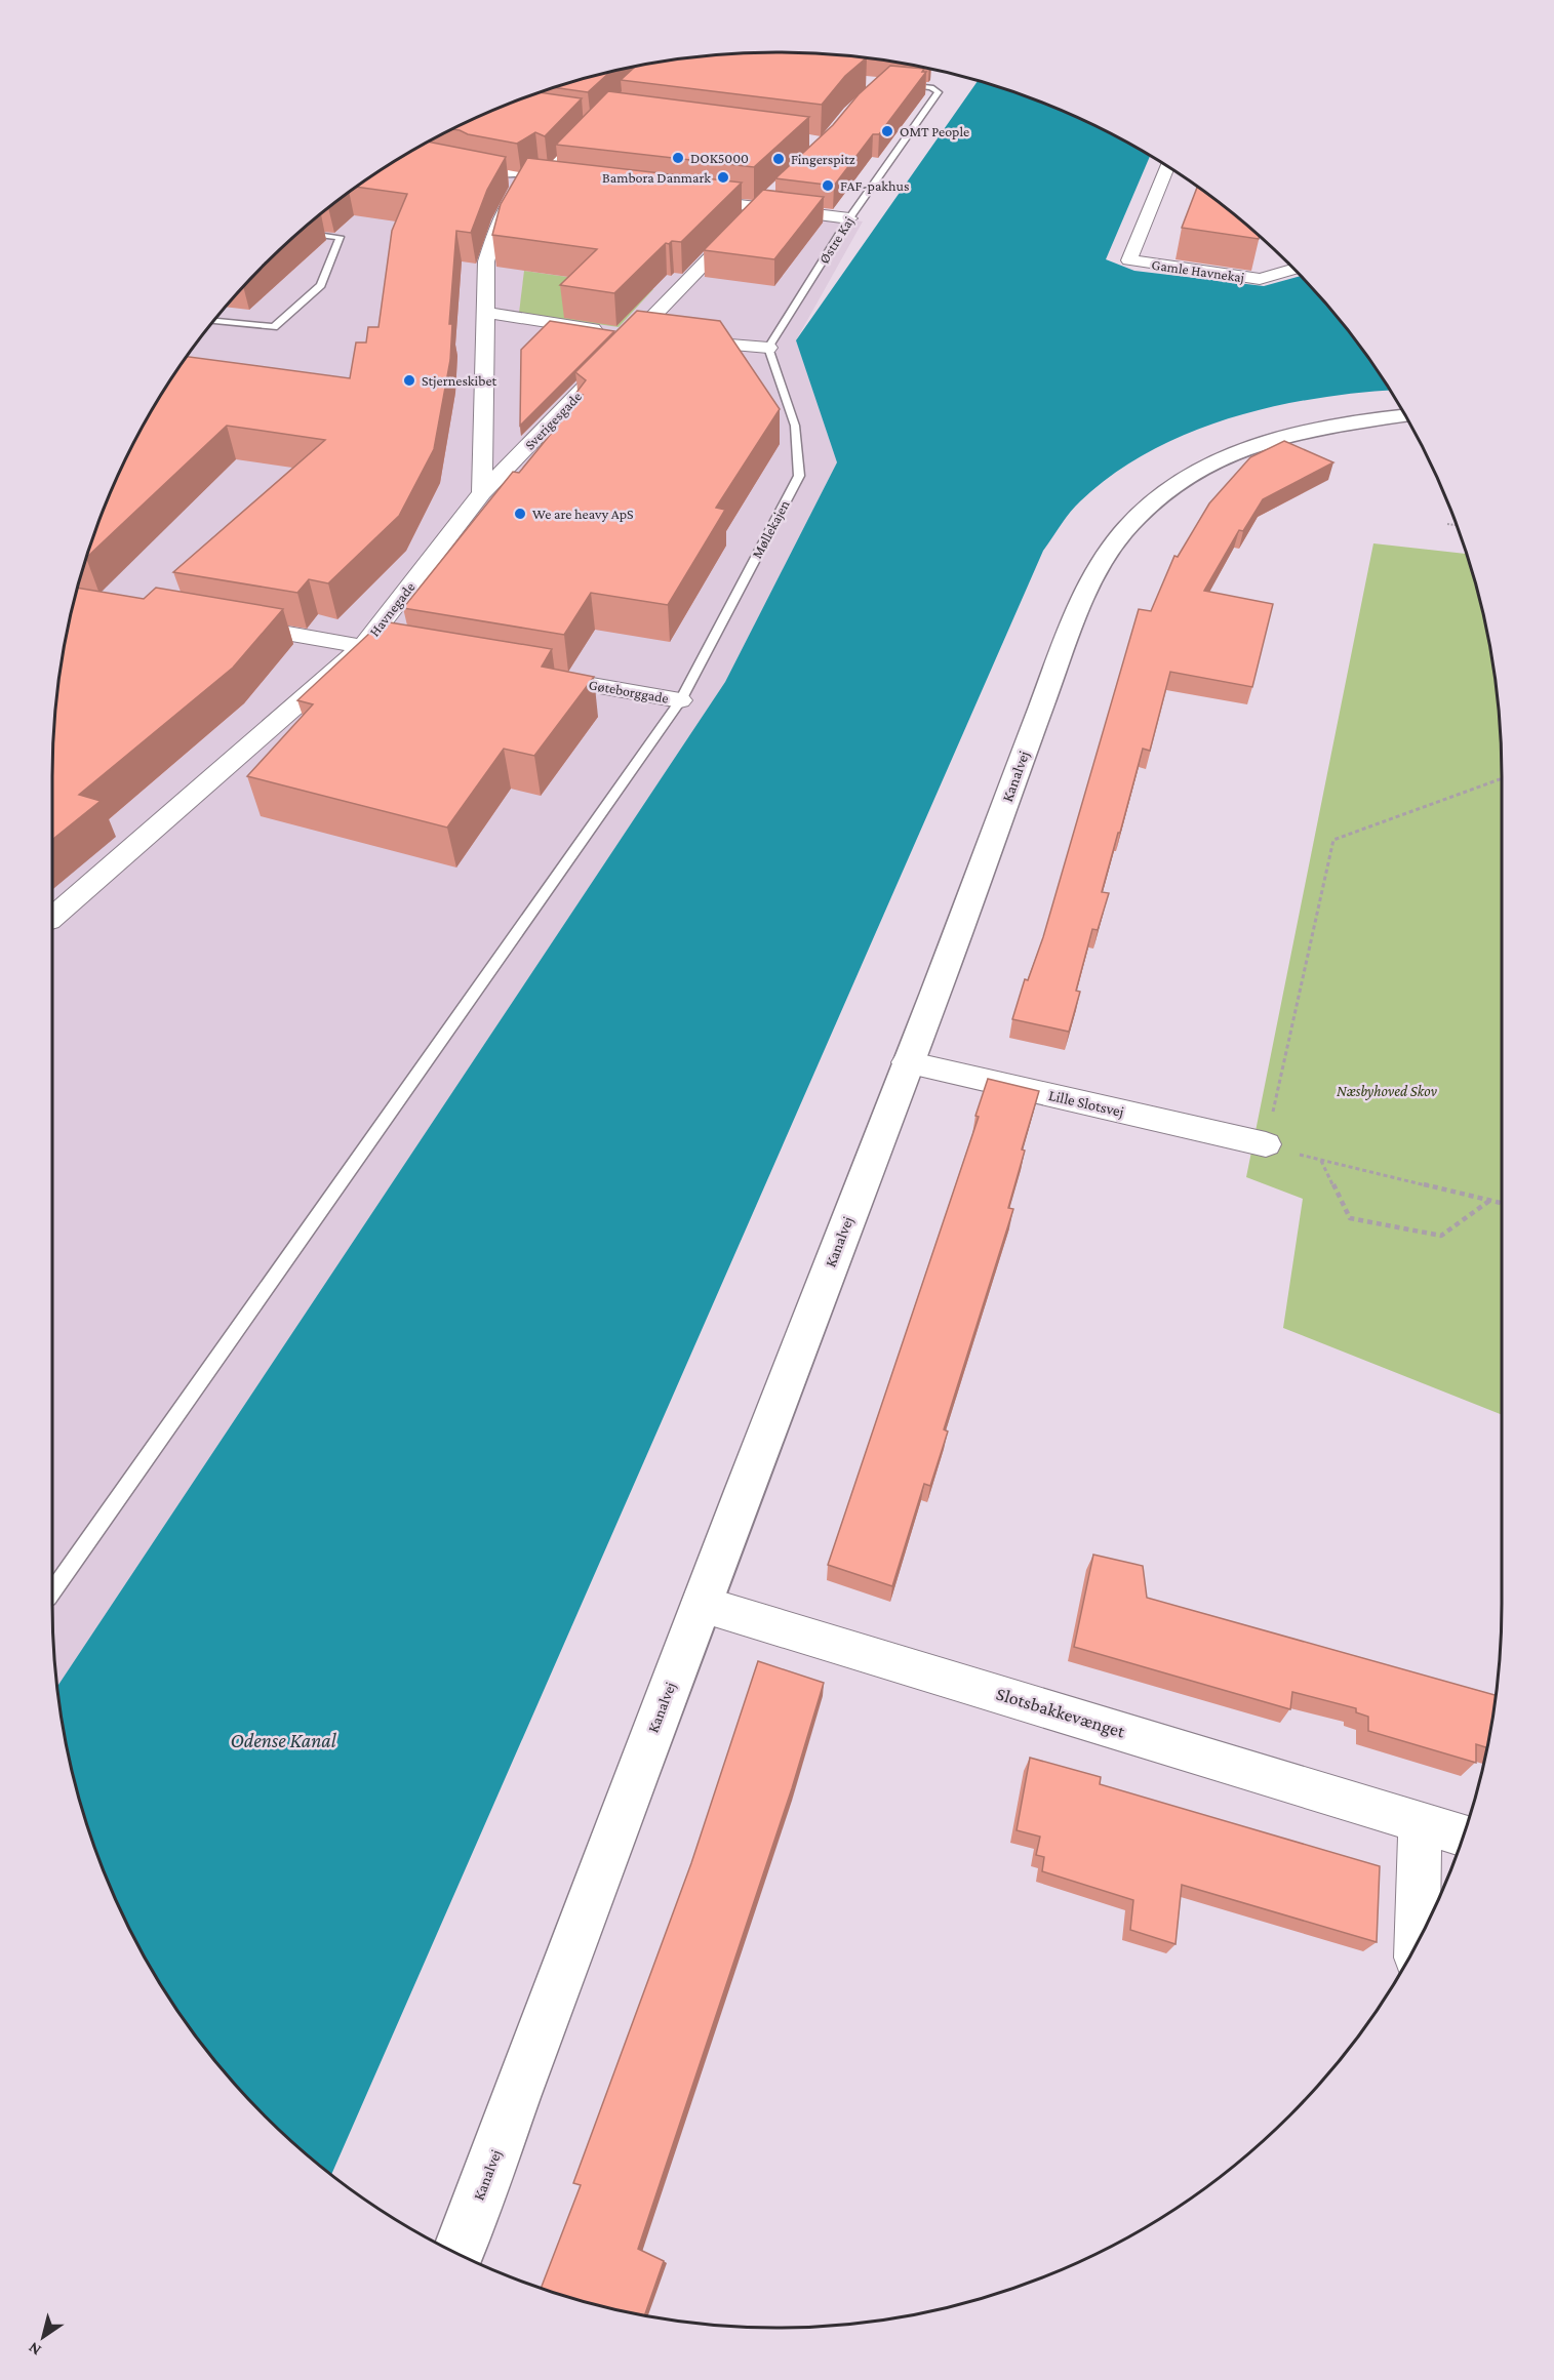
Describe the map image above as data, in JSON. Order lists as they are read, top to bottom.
{
  "streets": {
    "street": [
      "Gamle Havnekaj",
      "Sverigesgade",
      "Havnegade",
      "Gøteborggade",
      "Kanalvej",
      "Lille Slotsvej",
      "Slotsbakkevænget"
    ],
    "lane": ["Østre Kaj", "Møllekajen"]
  },
  "crossings": [
    ["Østre Kaj", "Møllekajen"],
    ["Sverigesgade", "Havnegade"],
    ["Møllekajen", "Gøteborggade"],
    ["Kanalvej", "Lille Slotsvej"],
    ["Kanalvej", "Slotsbakkevænget"]
  ],
  "water": ["Odense Kanal"],
  "parks": ["Næsbyhoved Skov"],
  "places": [
    "OMT People",
    "DOK5000",
    "Fingerspitz",
    "Bambora Danmark",
    "FAF-pakhus",
    "Stjerneskibet",
    "We are heavy ApS"
  ],
  "north": "bottom left"
}
